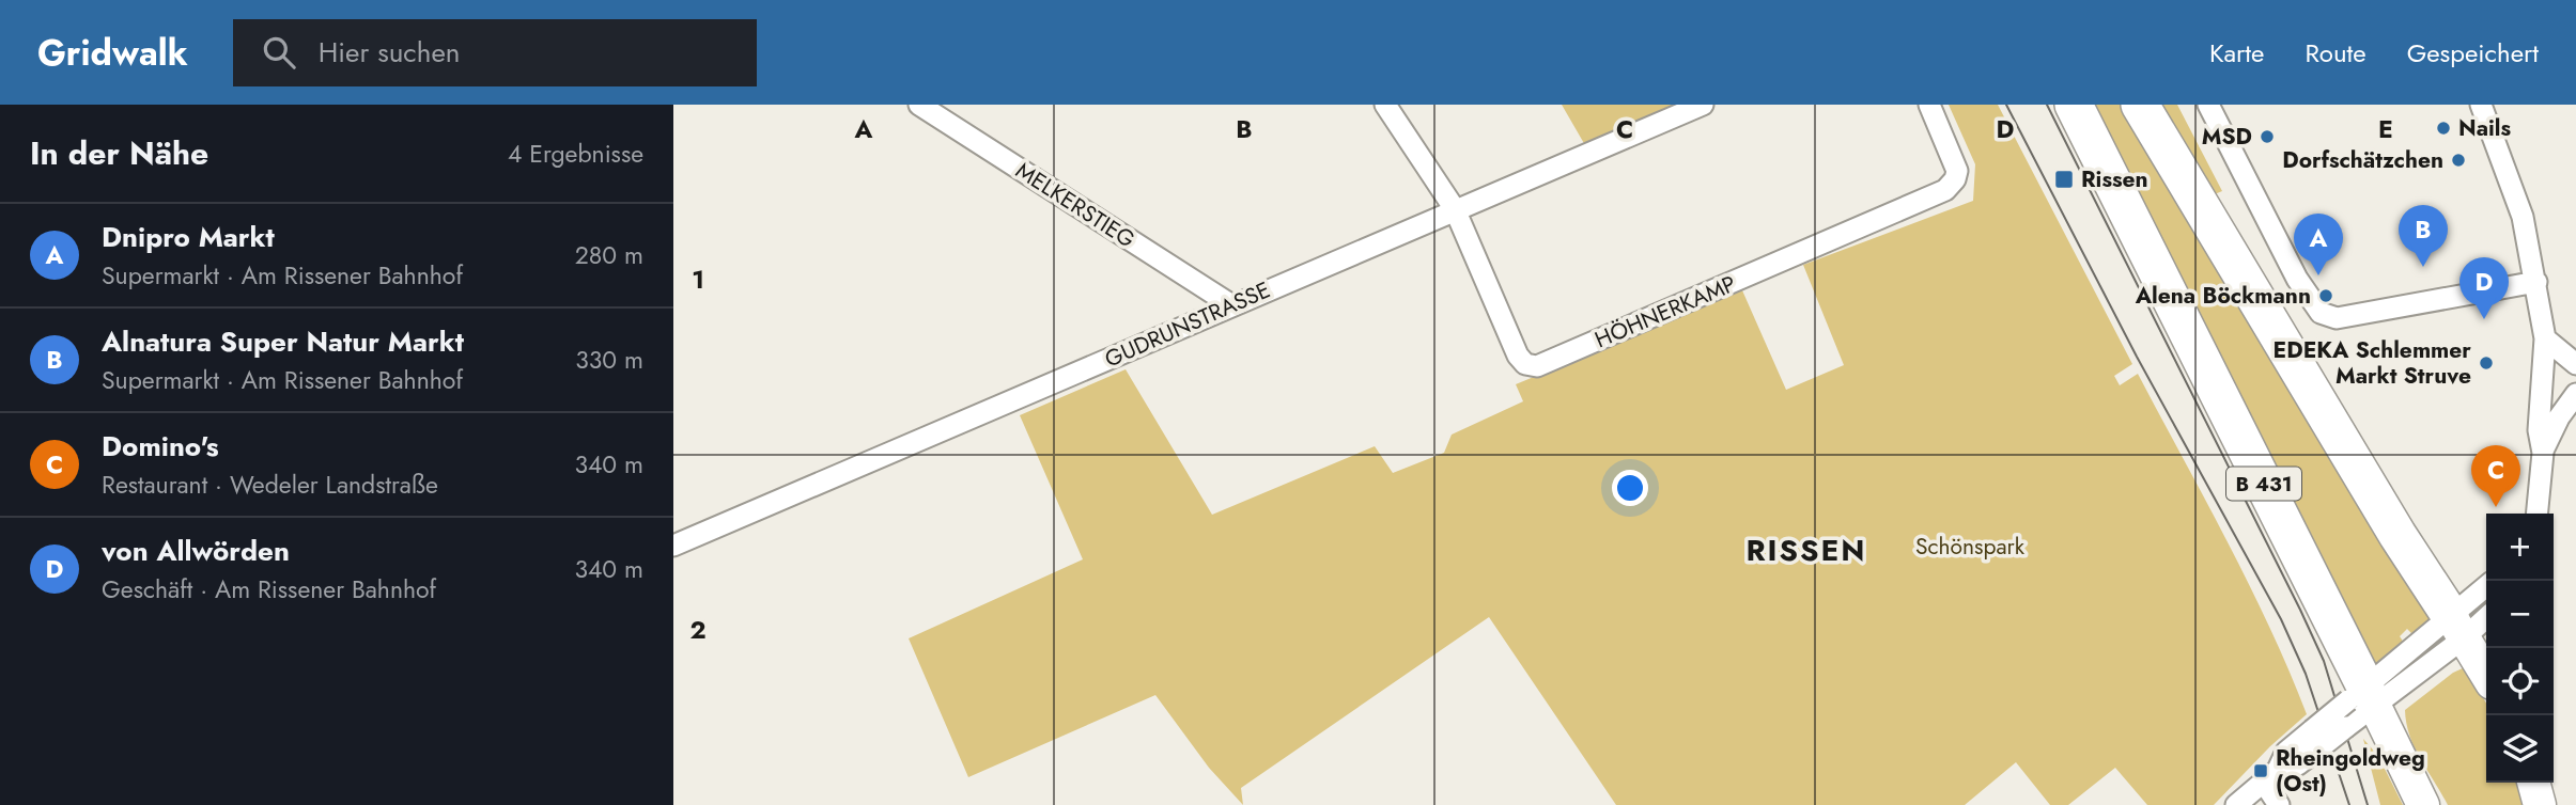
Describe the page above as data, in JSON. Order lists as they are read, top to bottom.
{
  "streets": {
    "highway": ["B 431"],
    "street": ["MELKERSTIEG", "HÖHNERKAMP", "GUDRUNSTRASSE"]
  },
  "crossings": [
    ["MELKERSTIEG", "GUDRUNSTRASSE"],
    ["HÖHNERKAMP", "GUDRUNSTRASSE"]
  ],
  "districts": ["RISSEN"],
  "parks": ["Schönspark"],
  "places": {
    "other": [
      "Nails",
      "MSD",
      "Dorfschätzchen",
      "Alena Böckmann",
      "EDEKA Schlemmer Markt Struve"
    ],
    "transit": ["Rissen", "Rheingoldweg (Ost)"]
  },
  "page": {
    "header": "Gridwalk",
    "search": "Hier suchen",
    "nav": ["Karte", "Route", "Gespeichert"],
    "heading": ["In der Nähe", "4 Ergebnisse"],
    "list": [
      {
        "mark": "A",
        "name": "Dnipro Markt",
        "note": "Supermarkt · Am Rissener Bahnhof",
        "value": "280 m"
      },
      {
        "mark": "B",
        "name": "Alnatura Super Natur Markt",
        "note": "Supermarkt · Am Rissener Bahnhof",
        "value": "330 m"
      },
      {
        "mark": "C",
        "name": "Domino's",
        "note": "Restaurant · Wedeler Landstraße",
        "value": "340 m"
      },
      {
        "mark": "D",
        "name": "von Allwörden",
        "note": "Geschäft · Am Rissener Bahnhof",
        "value": "340 m"
      }
    ],
    "pins": [
      "B",
      "A",
      "D",
      "C"
    ],
    "map_buttons": ["+", "−"]
  },
  "grid": {
    "columns": [
      "A",
      "B",
      "C",
      "D",
      "E"
    ],
    "rows": ["1", "2"]
  }
}
